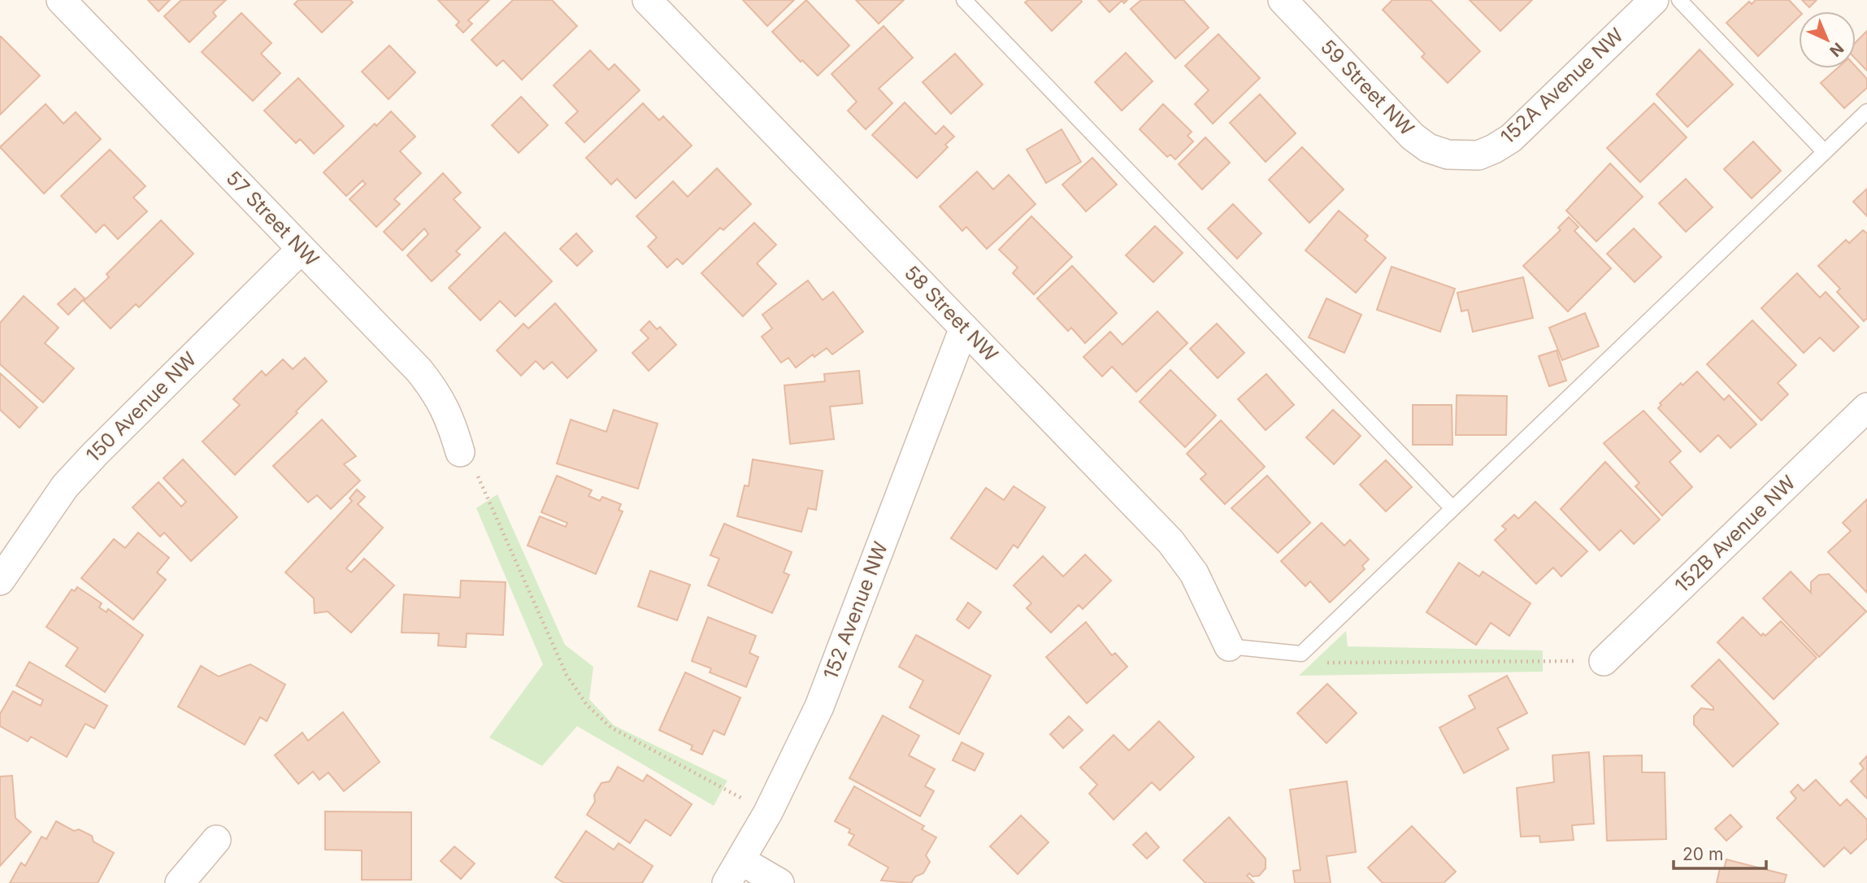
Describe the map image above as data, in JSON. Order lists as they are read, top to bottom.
{
  "streets": {
    "street": [
      "152A Avenue NW",
      "59 Street NW",
      "57 Street NW",
      "58 Street NW",
      "150 Avenue NW",
      "152B Avenue NW",
      "152 Avenue NW"
    ]
  },
  "crossings": [
    ["152A Avenue NW", "59 Street NW"],
    ["57 Street NW", "150 Avenue NW"],
    ["58 Street NW", "152 Avenue NW"]
  ],
  "scale_bar": "20 m",
  "north": "bottom right"
}
